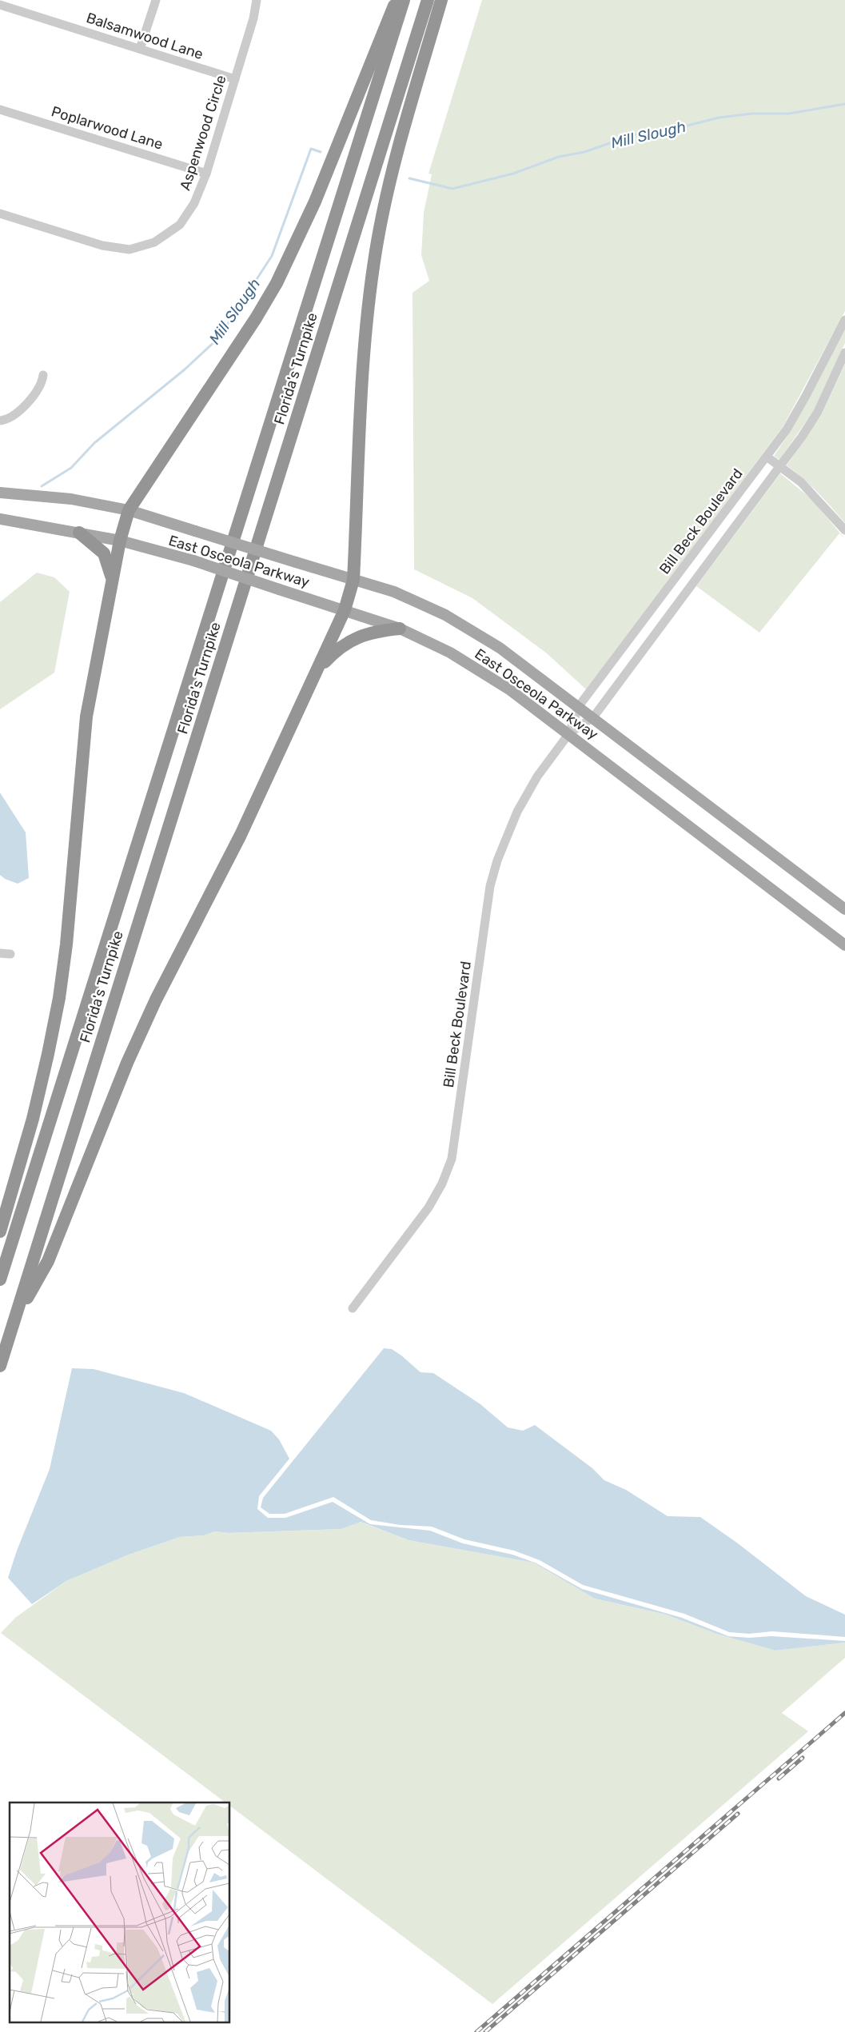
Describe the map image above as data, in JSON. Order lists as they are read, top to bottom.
{
  "streets": {
    "highway": ["Florida's Turnpike"],
    "main road": ["East Osceola Parkway"],
    "street": [
      "Balsamwood Lane",
      "Poplarwood Lane",
      "Aspenwood Circle",
      "Bill Beck Boulevard"
    ]
  },
  "crossings": [
    ["Balsamwood Lane", "Aspenwood Circle"],
    ["Poplarwood Lane", "Aspenwood Circle"],
    ["Bill Beck Boulevard", "East Osceola Parkway"]
  ],
  "water": ["Mill Slough"]
}
